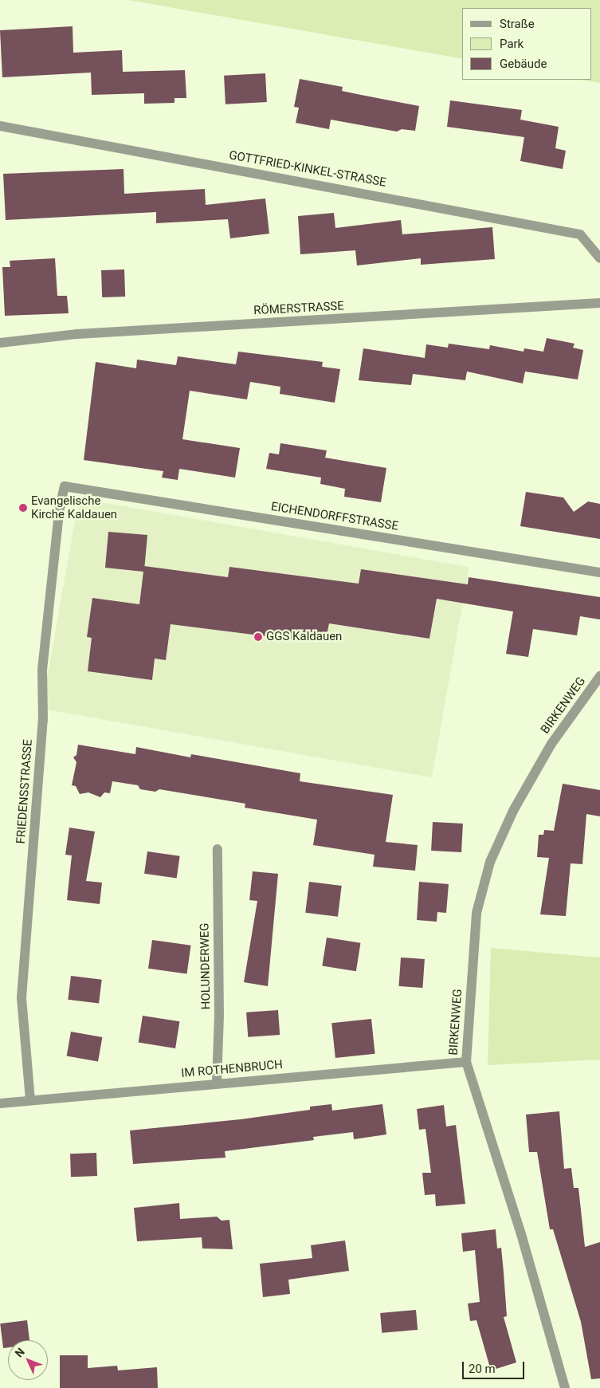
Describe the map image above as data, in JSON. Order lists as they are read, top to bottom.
{
  "streets": {
    "street": [
      "GOTTFRIED-KINKEL-STRASSE",
      "RÖMERSTRASSE",
      "EICHENDORFFSTRASSE",
      "BIRKENWEG",
      "FRIEDENSSTRASSE",
      "HOLUNDERWEG",
      "IM ROTHENBRUCH"
    ]
  },
  "crossings": [
    ["EICHENDORFFSTRASSE", "FRIEDENSSTRASSE"],
    ["BIRKENWEG", "IM ROTHENBRUCH"],
    ["FRIEDENSSTRASSE", "IM ROTHENBRUCH"],
    ["HOLUNDERWEG", "IM ROTHENBRUCH"]
  ],
  "places": ["Evangelische Kirche Kaldauen", "GGS Kaldauen"],
  "legend": ["Straße", "Park", "Gebäude"],
  "scale_bar": "20 m",
  "north": "top left"
}
